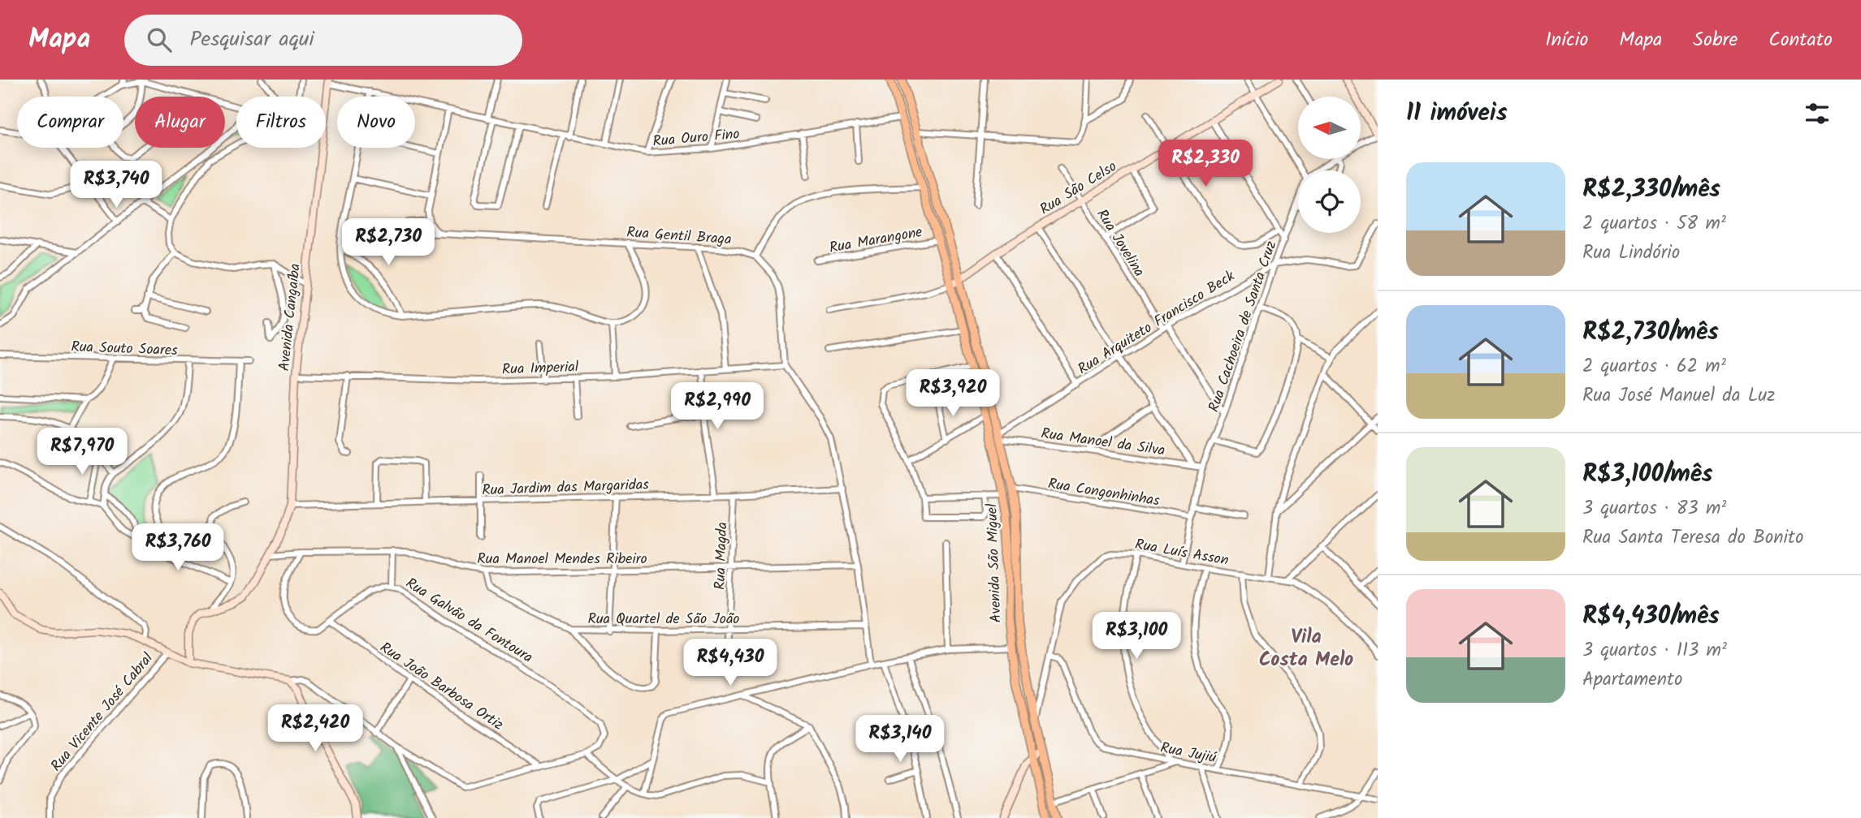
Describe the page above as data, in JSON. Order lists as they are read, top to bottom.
{
  "streets": {
    "main road": ["Rua São Celso", "Avenida Cangaíba", "Avenida São Miguel"],
    "street": [
      "Rua Ouro Fino",
      "Rua Gentil Braga",
      "Rua Marangone",
      "Rua Jovelina",
      "Rua Arquiteto Francisco Beck",
      "Rua Cachoeira de Santa Cruz",
      "Rua Souto Soares",
      "Rua Imperial",
      "Rua Manoel da Silva",
      "Rua Jardim das Margaridas",
      "Rua Congonhinhas",
      "Rua Luís Asson",
      "Rua Magda",
      "Rua Manoel Mendes Ribeiro",
      "Rua Quartel de São João",
      "Rua Galvão da Fontoura",
      "Rua João Barbosa Ortiz",
      "Rua Vicente José Cabral",
      "Rua Jujiú"
    ]
  },
  "crossings": [
    ["Rua Ouro Fino", "Avenida Cangaíba"],
    ["Rua Ouro Fino", "Avenida São Miguel"],
    ["Rua São Celso", "Rua Jovelina"],
    ["Rua São Celso", "Avenida São Miguel"],
    ["Rua Marangone", "Avenida São Miguel"],
    ["Rua Jovelina", "Rua Arquiteto Francisco Beck"],
    ["Avenida Cangaíba", "Rua Imperial"],
    ["Avenida Cangaíba", "Rua Jardim das Margaridas"],
    ["Avenida Cangaíba", "Rua Manoel Mendes Ribeiro"],
    ["Rua Arquiteto Francisco Beck", "Rua Cachoeira de Santa Cruz"],
    ["Rua Arquiteto Francisco Beck", "Rua Manoel da Silva"],
    ["Rua Arquiteto Francisco Beck", "Avenida São Miguel"],
    ["Rua Cachoeira de Santa Cruz", "Rua Manoel da Silva"],
    ["Rua Cachoeira de Santa Cruz", "Rua Congonhinhas"],
    ["Rua Cachoeira de Santa Cruz", "Rua Luís Asson"],
    ["Rua Manoel da Silva", "Avenida São Miguel"],
    ["Rua Jardim das Margaridas", "Rua Magda"],
    ["Rua Congonhinhas", "Avenida São Miguel"],
    ["Rua Luís Asson", "Avenida São Miguel"],
    ["Rua Luís Asson", "Rua Jujiú"],
    ["Rua Magda", "Rua Manoel Mendes Ribeiro"],
    ["Rua Magda", "Rua Quartel de São João"],
    ["Rua Manoel Mendes Ribeiro", "Rua Quartel de São João"],
    ["Rua Manoel Mendes Ribeiro", "Rua Galvão da Fontoura"],
    ["Rua Galvão da Fontoura", "Rua João Barbosa Ortiz"]
  ],
  "districts": ["Vila Costa Melo"],
  "north": "left",
  "page": {
    "header": "Mapa",
    "search": "Pesquisar aqui",
    "nav": [
      "Início",
      "Mapa",
      "Sobre",
      "Contato"
    ],
    "heading": "11 imóveis",
    "chip": [
      "Comprar",
      "Alugar",
      "Filtros",
      "Novo"
    ],
    "price": [
      "R$2,330",
      "R$3,740",
      "R$2,730",
      "R$3,920",
      "R$2,990",
      "R$7,970",
      "R$3,760",
      "R$3,100",
      "R$4,430",
      "R$2,420",
      "R$3,140"
    ],
    "list": [
      {
        "name": "R$2,330/mês",
        "note": "2 quartos · 58 m² · Rua Lindório"
      },
      {
        "name": "R$2,730/mês",
        "note": "2 quartos · 62 m² · Rua José Manuel da Luz"
      },
      {
        "name": "R$3,100/mês",
        "note": "3 quartos · 83 m² · Rua Santa Teresa do Bonito"
      },
      {
        "name": "R$4,430/mês",
        "note": "3 quartos · 113 m² · Apartamento"
      }
    ]
  }
}
